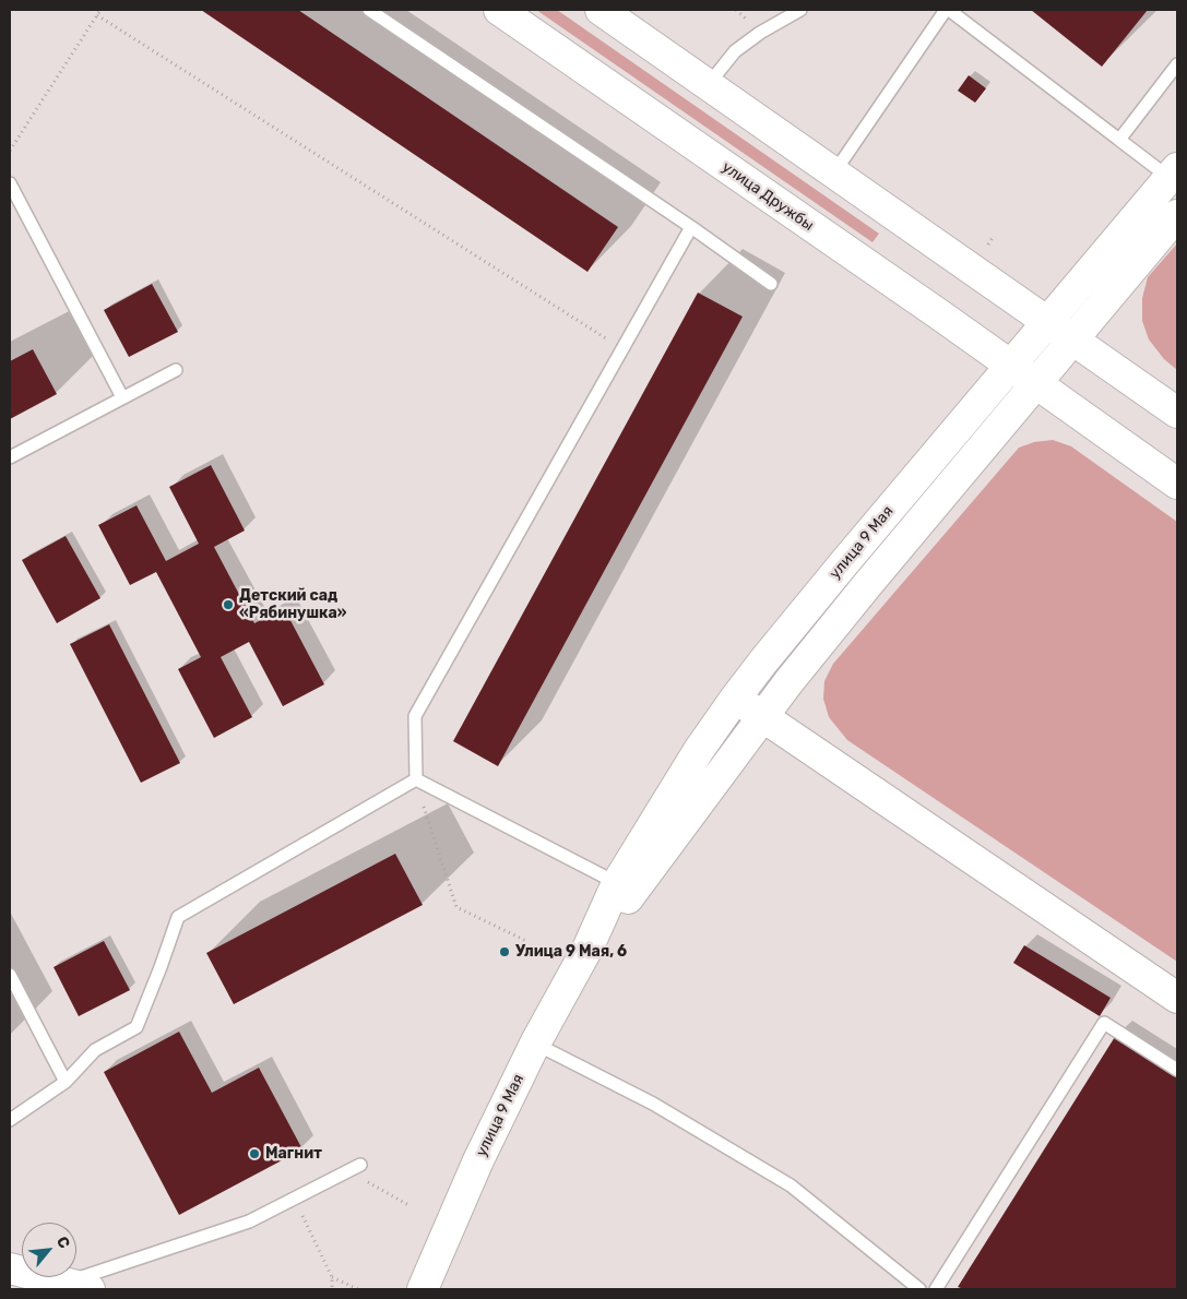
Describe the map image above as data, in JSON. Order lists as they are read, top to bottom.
{
  "streets": {
    "main road": ["улица Дружбы", "улица 9 Мая"]
  },
  "crossings": [
    ["улица Дружбы", "улица 9 Мая"]
  ],
  "places": ["Детский сад «Рябинушка»", "Улица 9 Мая, 6", "Магнит"],
  "north": "top right"
}
